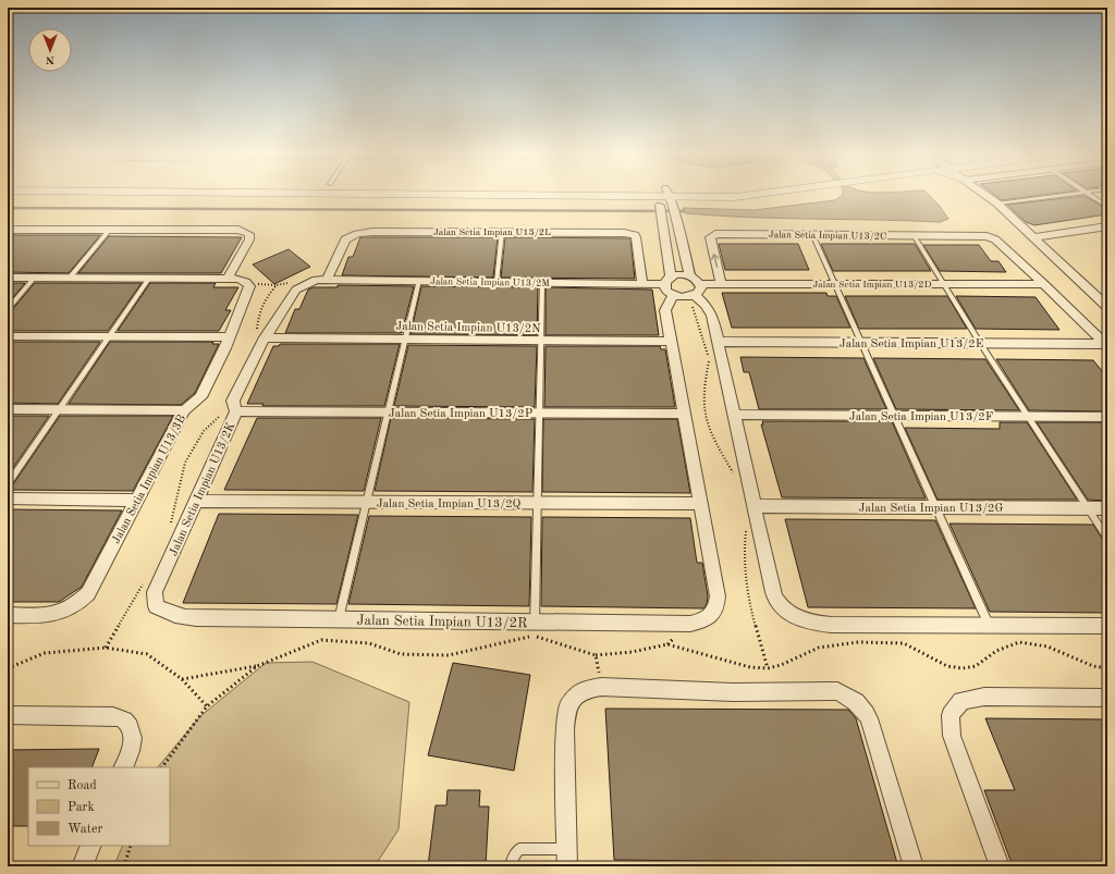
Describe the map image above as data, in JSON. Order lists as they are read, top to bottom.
{
  "streets": {
    "street": [
      "Jalan Setia Impian U13/2L",
      "Jalan Setia Impian U13/2C",
      "Jalan Setia Impian U13/2M",
      "Jalan Setia Impian U13/2D",
      "Jalan Setia Impian U13/2N",
      "Jalan Setia Impian U13/2E",
      "Jalan Setia Impian U13/2P",
      "Jalan Setia Impian U13/2F",
      "Jalan Setia Impian U13/3B",
      "Jalan Setia Impian U13/2K",
      "Jalan Setia Impian U13/2Q",
      "Jalan Setia Impian U13/2G",
      "Jalan Setia Impian U13/2R"
    ]
  },
  "crossings": [
    ["Jalan Setia Impian U13/2L", "Jalan Setia Impian U13/2M"],
    ["Jalan Setia Impian U13/2L", "Jalan Setia Impian U13/2K"],
    ["Jalan Setia Impian U13/2C", "Jalan Setia Impian U13/2D"],
    ["Jalan Setia Impian U13/2M", "Jalan Setia Impian U13/2K"],
    ["Jalan Setia Impian U13/2N", "Jalan Setia Impian U13/2K"],
    ["Jalan Setia Impian U13/2P", "Jalan Setia Impian U13/2K"],
    ["Jalan Setia Impian U13/2K", "Jalan Setia Impian U13/2Q"],
    ["Jalan Setia Impian U13/2K", "Jalan Setia Impian U13/2R"],
    ["Jalan Setia Impian U13/2Q", "Jalan Setia Impian U13/2R"]
  ],
  "legend": ["Road", "Park", "Water"],
  "north": "bottom"
}
